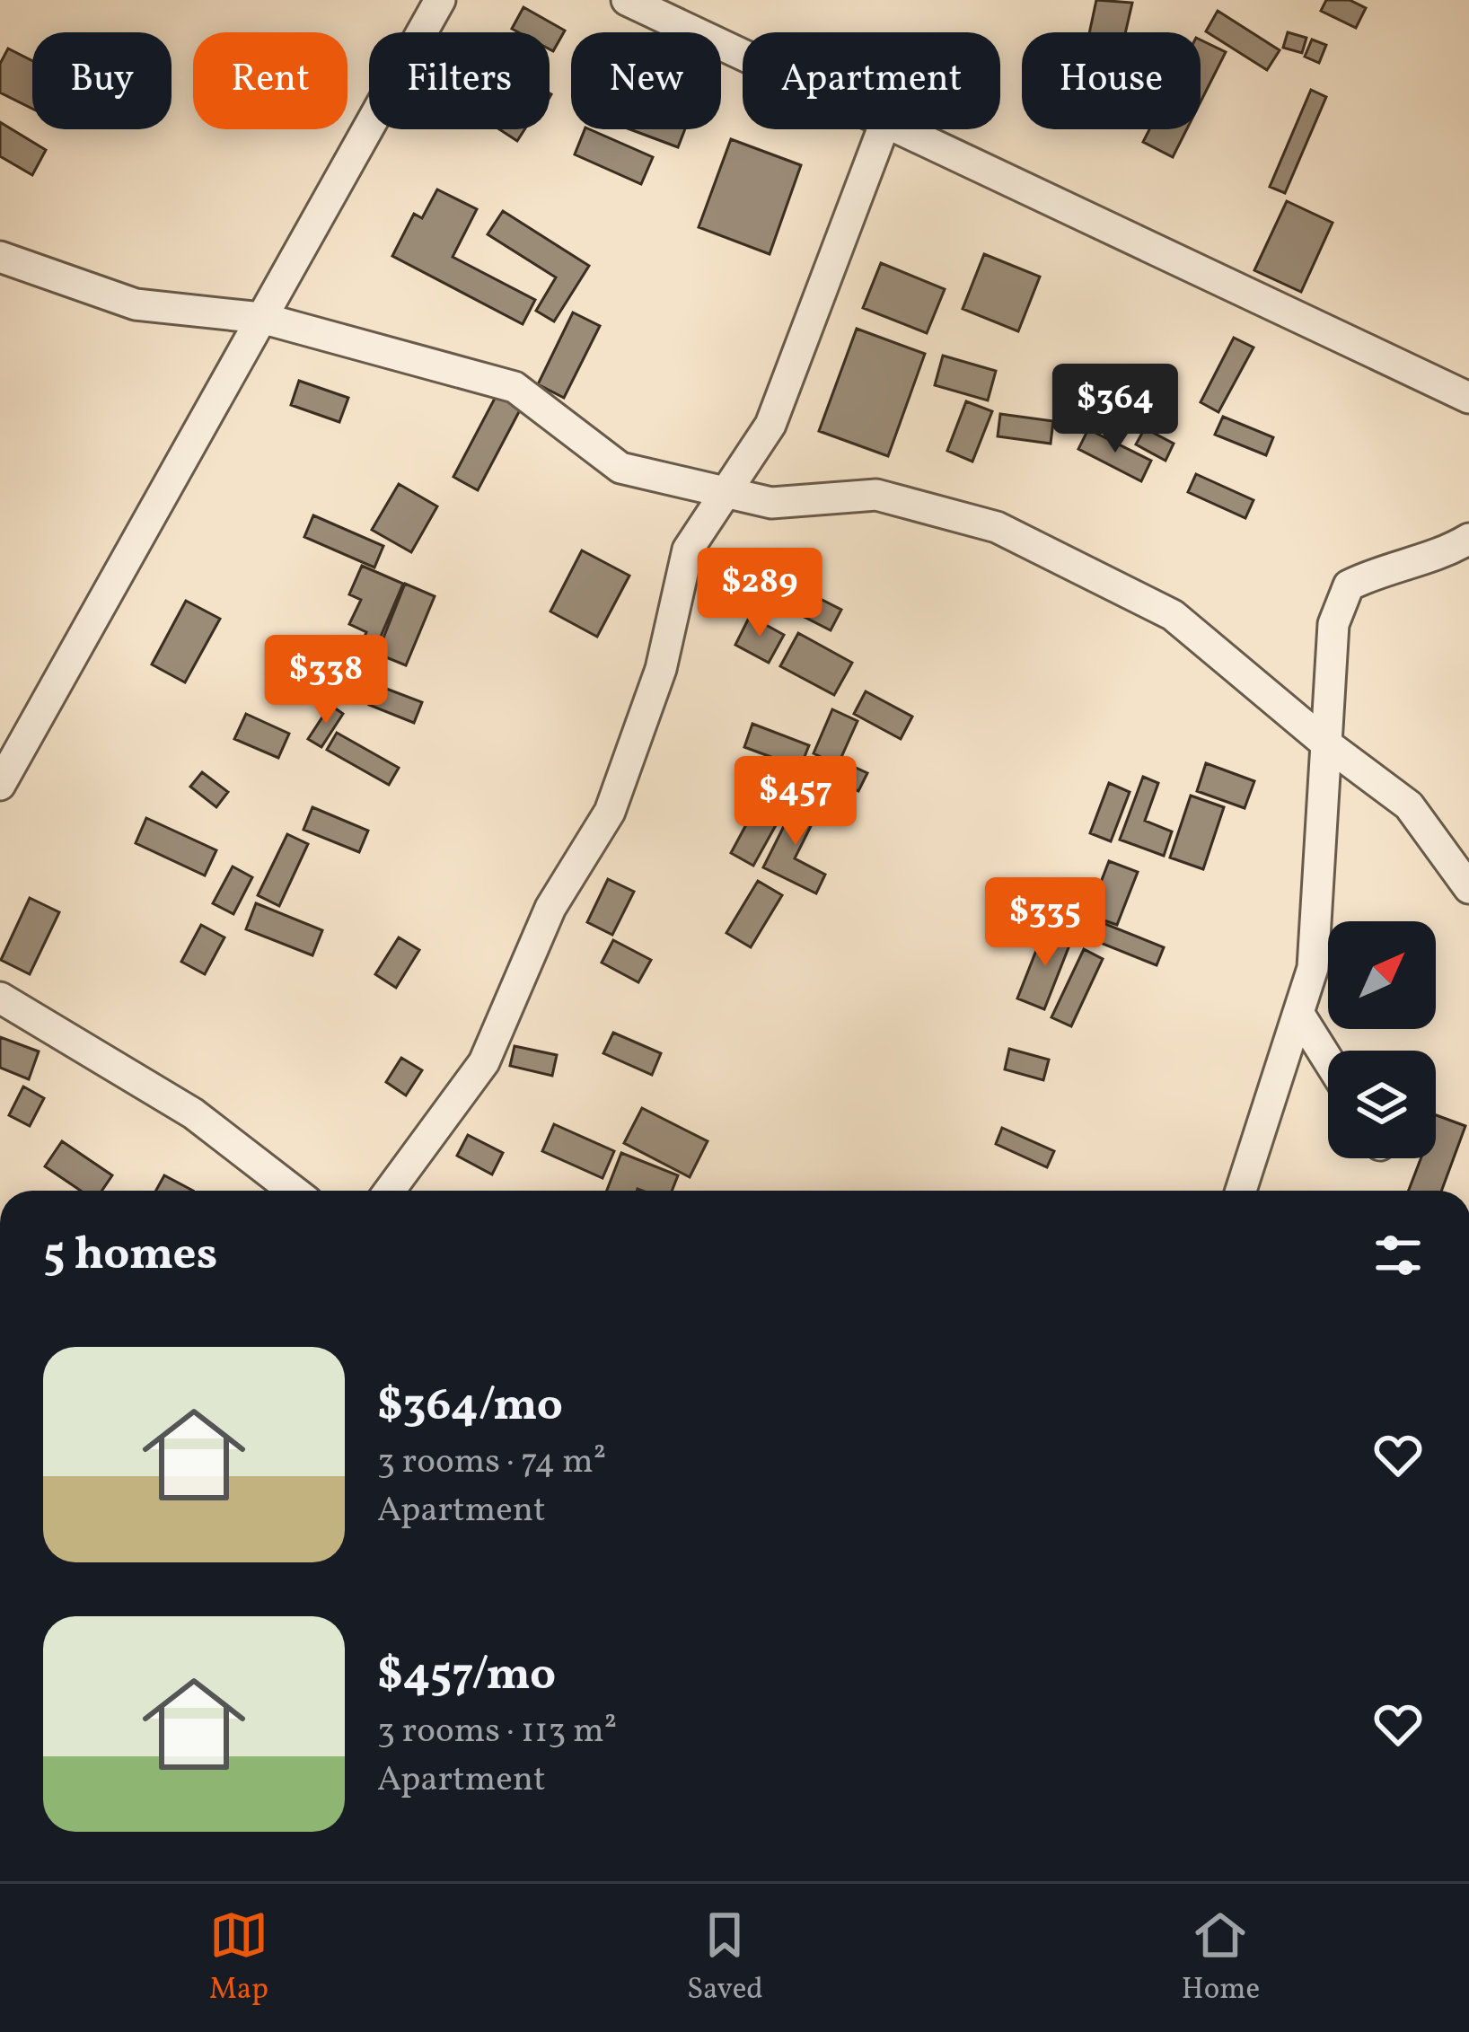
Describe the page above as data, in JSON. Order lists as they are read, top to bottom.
{
  "north": "top right",
  "page": {
    "chip": [
      "Buy",
      "Rent",
      "Filters",
      "New",
      "Apartment",
      "House"
    ],
    "price": [
      "$364",
      "$289",
      "$338",
      "$457",
      "$335"
    ],
    "heading": "5 homes",
    "list": [
      {
        "name": "$364/mo",
        "note": "3 rooms · 74 m² · Apartment"
      },
      {
        "name": "$457/mo",
        "note": "3 rooms · 113 m² · Apartment"
      }
    ],
    "tabs": ["Map", "Saved", "Home"]
  }
}
